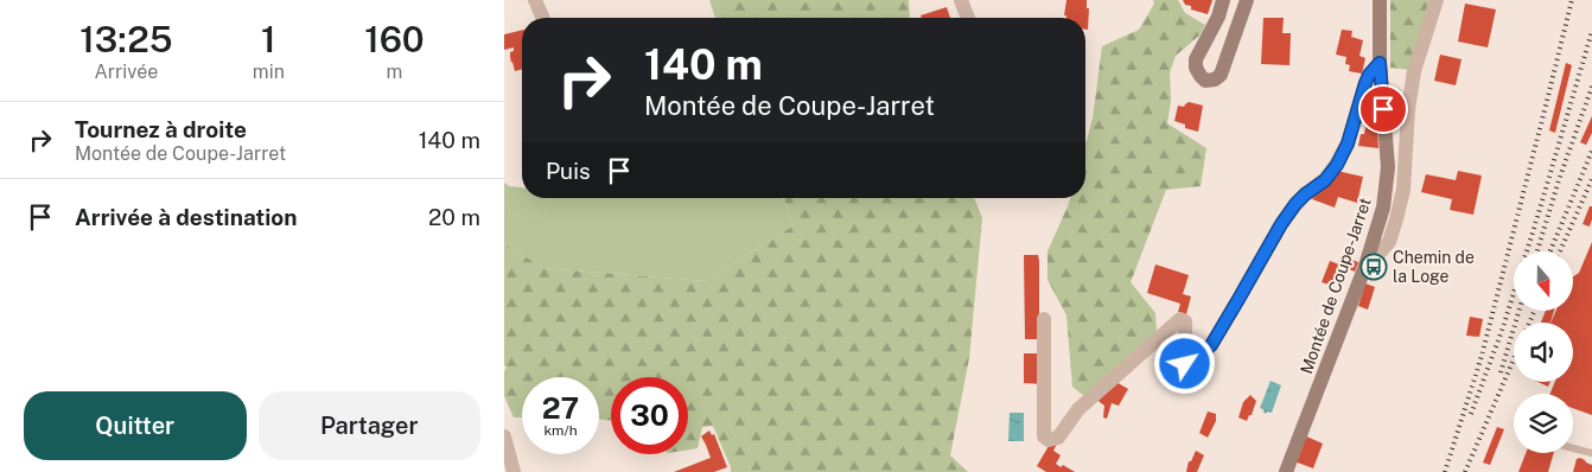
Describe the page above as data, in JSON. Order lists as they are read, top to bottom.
{
  "streets": {
    "main road": ["Montée de Coupe-Jarret"]
  },
  "places": {
    "bus stop": ["Chemin de la Loge"]
  },
  "north": "bottom",
  "page": {
    "eta": [
      "13:25",
      "Arrivée",
      "1",
      "min",
      "160",
      "m"
    ],
    "turn": ["140 m", "Montée de Coupe-Jarret"],
    "list": [
      {
        "name": "Tournez à droite",
        "note": "Montée de Coupe-Jarret",
        "value": "140 m"
      },
      {
        "name": "Arrivée à destination",
        "value": "20 m"
      }
    ],
    "then": "Puis",
    "speed": "27 km/h",
    "limit": "30",
    "buttons": ["Quitter", "Partager"]
  }
}
